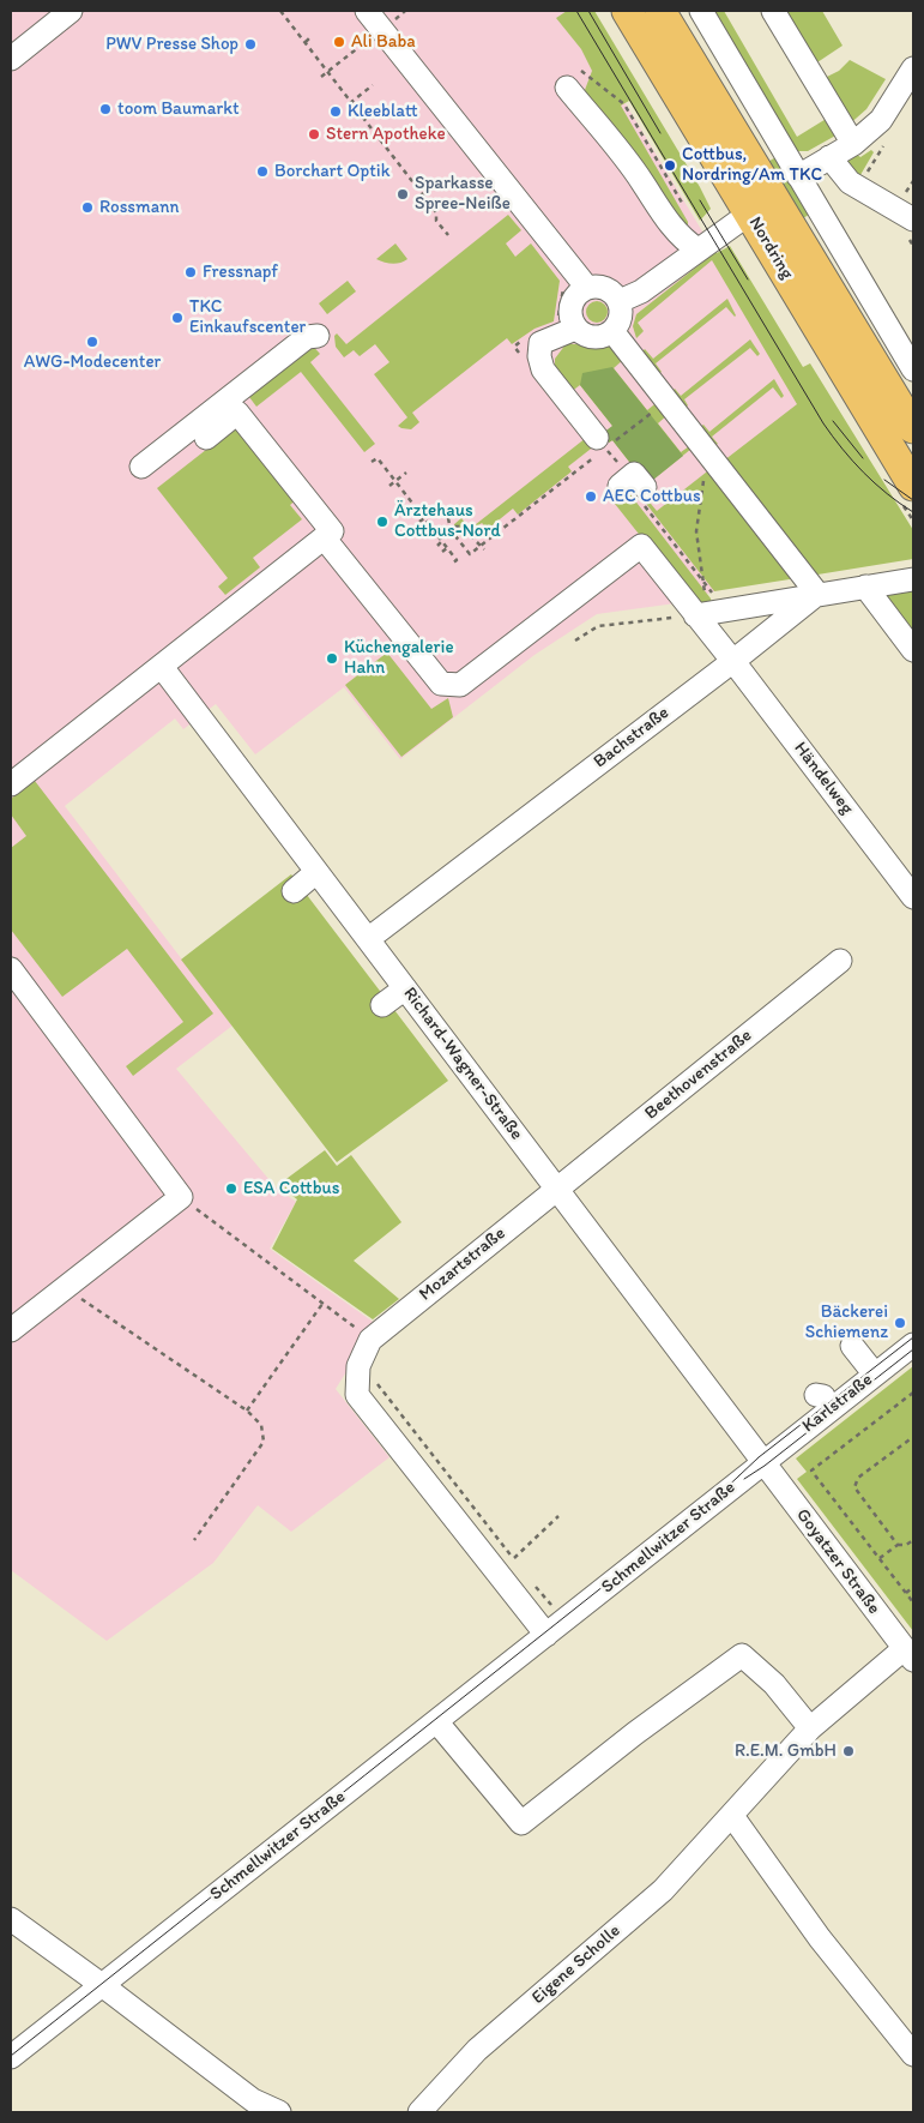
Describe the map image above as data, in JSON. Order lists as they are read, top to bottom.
{
  "streets": {
    "main road": ["Nordring"],
    "street": [
      "Bachstraße",
      "Händelweg",
      "Richard-Wagner-Straße",
      "Beethovenstraße",
      "Mozartstraße",
      "Karlstraße",
      "Schmellwitzer Straße",
      "Goyatzer Straße",
      "Eigene Scholle"
    ]
  },
  "crossings": [
    ["Bachstraße", "Händelweg"],
    ["Bachstraße", "Richard-Wagner-Straße"],
    ["Richard-Wagner-Straße", "Beethovenstraße"],
    ["Richard-Wagner-Straße", "Mozartstraße"],
    ["Richard-Wagner-Straße", "Karlstraße"],
    ["Richard-Wagner-Straße", "Schmellwitzer Straße"],
    ["Richard-Wagner-Straße", "Goyatzer Straße"],
    ["Beethovenstraße", "Mozartstraße"],
    ["Karlstraße", "Schmellwitzer Straße"],
    ["Karlstraße", "Goyatzer Straße"],
    ["Schmellwitzer Straße", "Goyatzer Straße"],
    ["Goyatzer Straße", "Eigene Scholle"]
  ],
  "places": [
    "Ali Baba",
    "PWV Presse Shop",
    "toom Baumarkt",
    "Kleeblatt",
    "Stern Apotheke",
    "Cottbus, Nordring/Am TKC",
    "Borchart Optik",
    "Sparkasse Spree-Neiße",
    "Rossmann",
    "Fressnapf",
    "TKC Einkaufscenter",
    "AWG-Modecenter",
    "AEC Cottbus",
    "Ärztehaus Cottbus-Nord",
    "Küchengalerie Hahn",
    "ESA Cottbus",
    "Bäckerei Schiemenz",
    "R.E.M. GmbH"
  ]
}
